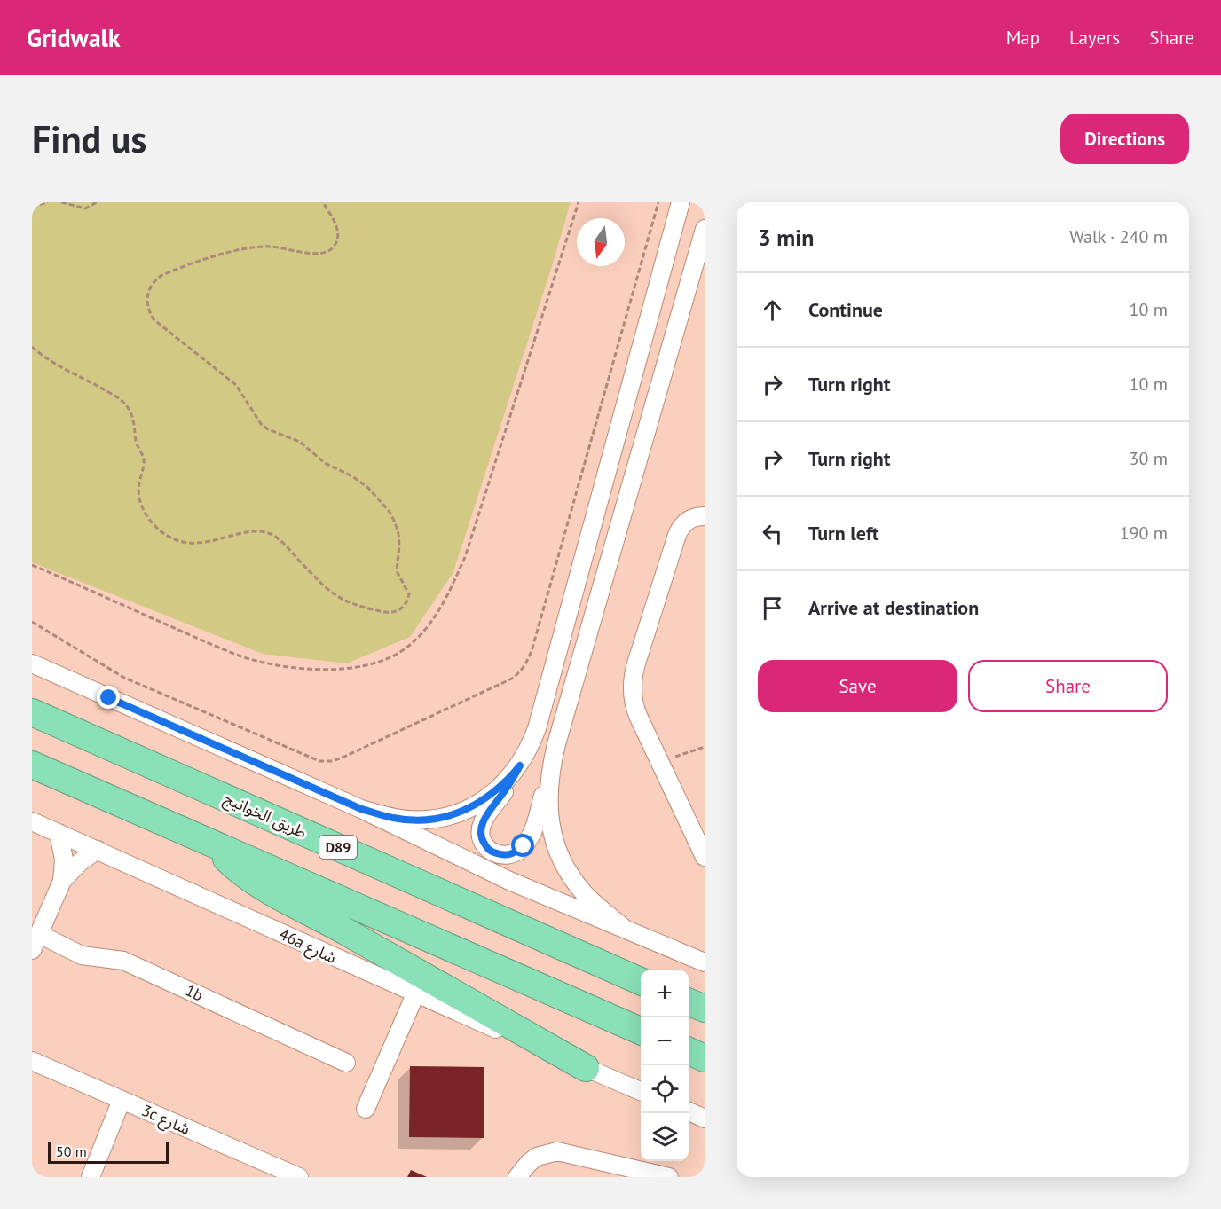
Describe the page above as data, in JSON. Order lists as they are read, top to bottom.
{
  "streets": {
    "highway": ["طريق الخوانيج", "D89"],
    "street": ["46a شارع", "1b", "3c شارع"]
  },
  "scale_bar": "50 m",
  "north": "bottom",
  "page": {
    "header": "Gridwalk",
    "nav": ["Map", "Layers", "Share"],
    "buttons": [
      "Directions",
      ["Save", "Share"]
    ],
    "title": "Find us",
    "heading": ["3 min", "Walk · 240 m"],
    "list": [
      ["Continue", "10 m"],
      ["Turn right", "10 m"],
      ["Turn right", "30 m"],
      ["Turn left", "190 m"],
      "Arrive at destination"
    ],
    "map_buttons": ["+", "−"],
    "scale": "50 m"
  }
}
